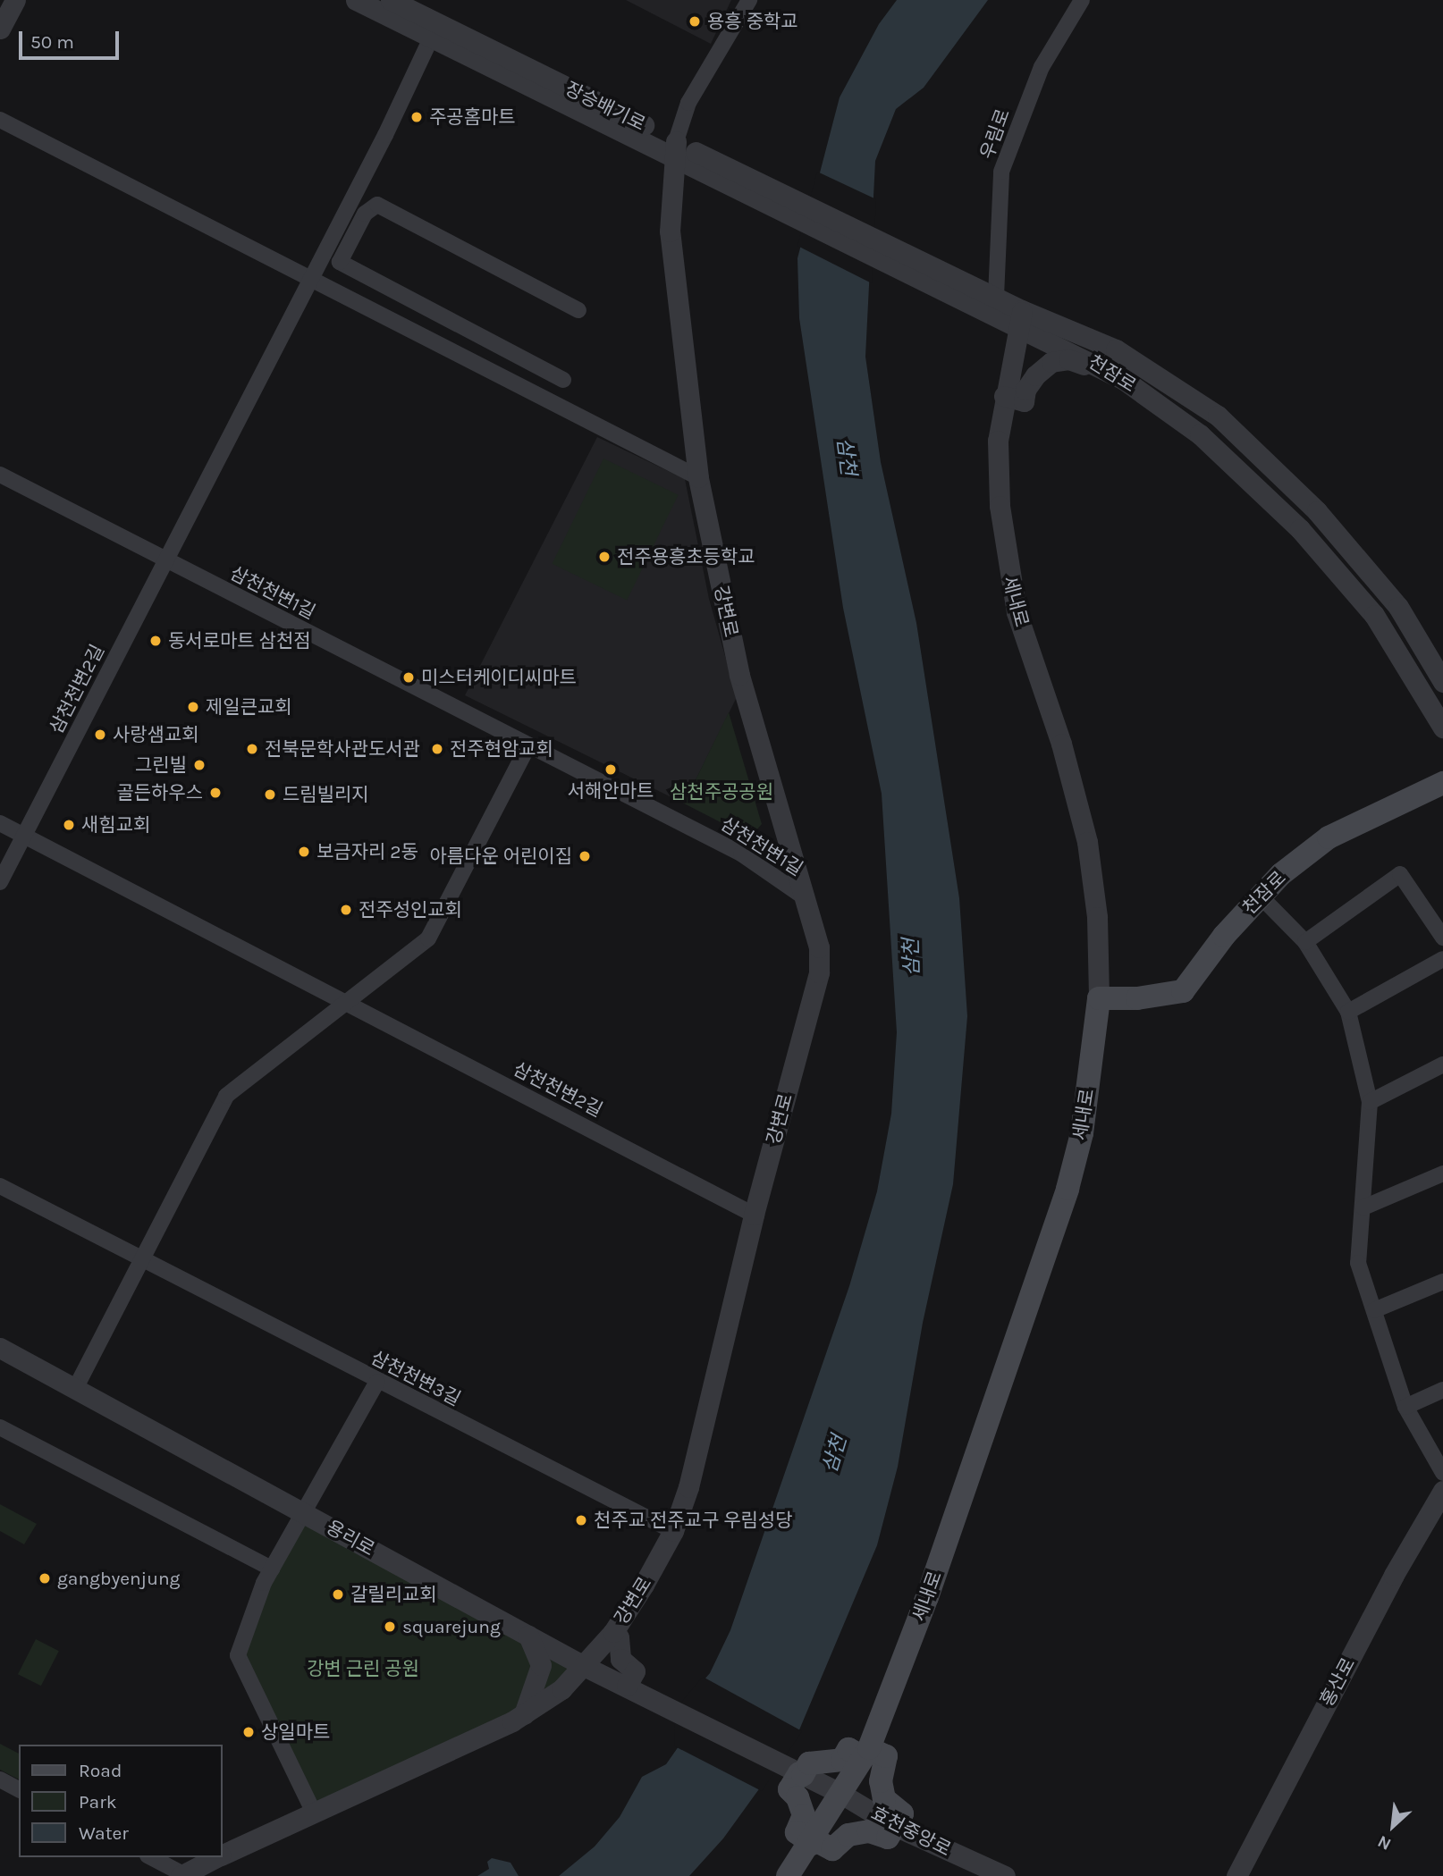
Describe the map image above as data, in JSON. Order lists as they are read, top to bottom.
{
  "streets": {
    "main road": ["천잠로", "세내로"],
    "street": [
      "장승배기로",
      "우림로",
      "삼천천변1길",
      "강변로",
      "삼천천변2길",
      "삼천천변3길",
      "용리로",
      "홍산로",
      "효천중앙로"
    ]
  },
  "crossings": [
    ["장승배기로", "천잠로"],
    ["장승배기로", "강변로"],
    ["장승배기로", "삼천천변2길"],
    ["우림로", "천잠로"],
    ["천잠로", "세내로"],
    ["천잠로", "강변로"],
    ["삼천천변1길", "강변로"],
    ["삼천천변1길", "삼천천변2길"],
    ["세내로", "효천중앙로"],
    ["강변로", "삼천천변2길"],
    ["강변로", "삼천천변3길"],
    ["강변로", "용리로"],
    ["용리로", "효천중앙로"]
  ],
  "water": ["삼천"],
  "parks": ["삼천주공공원", "강변 근린 공원"],
  "places": [
    "용흥 중학교",
    "주공홈마트",
    "전주용흥초등학교",
    "동서로마트 삼천점",
    "미스터케이디씨마트",
    "제일큰교회",
    "사랑샘교회",
    "전북문학사관도서관",
    "전주현암교회",
    "그린빌",
    "서해안마트",
    "골든하우스",
    "드림빌리지",
    "새힘교회",
    "보금자리 2동",
    "아름다운 어린이집",
    "전주성인교회",
    "천주교 전주교구 우림성당",
    "gangbyenjung",
    "갈릴리교회",
    "squarejung",
    "상일마트"
  ],
  "legend": ["Road", "Park", "Water"],
  "scale_bar": "50 m",
  "north": "bottom left"
}
